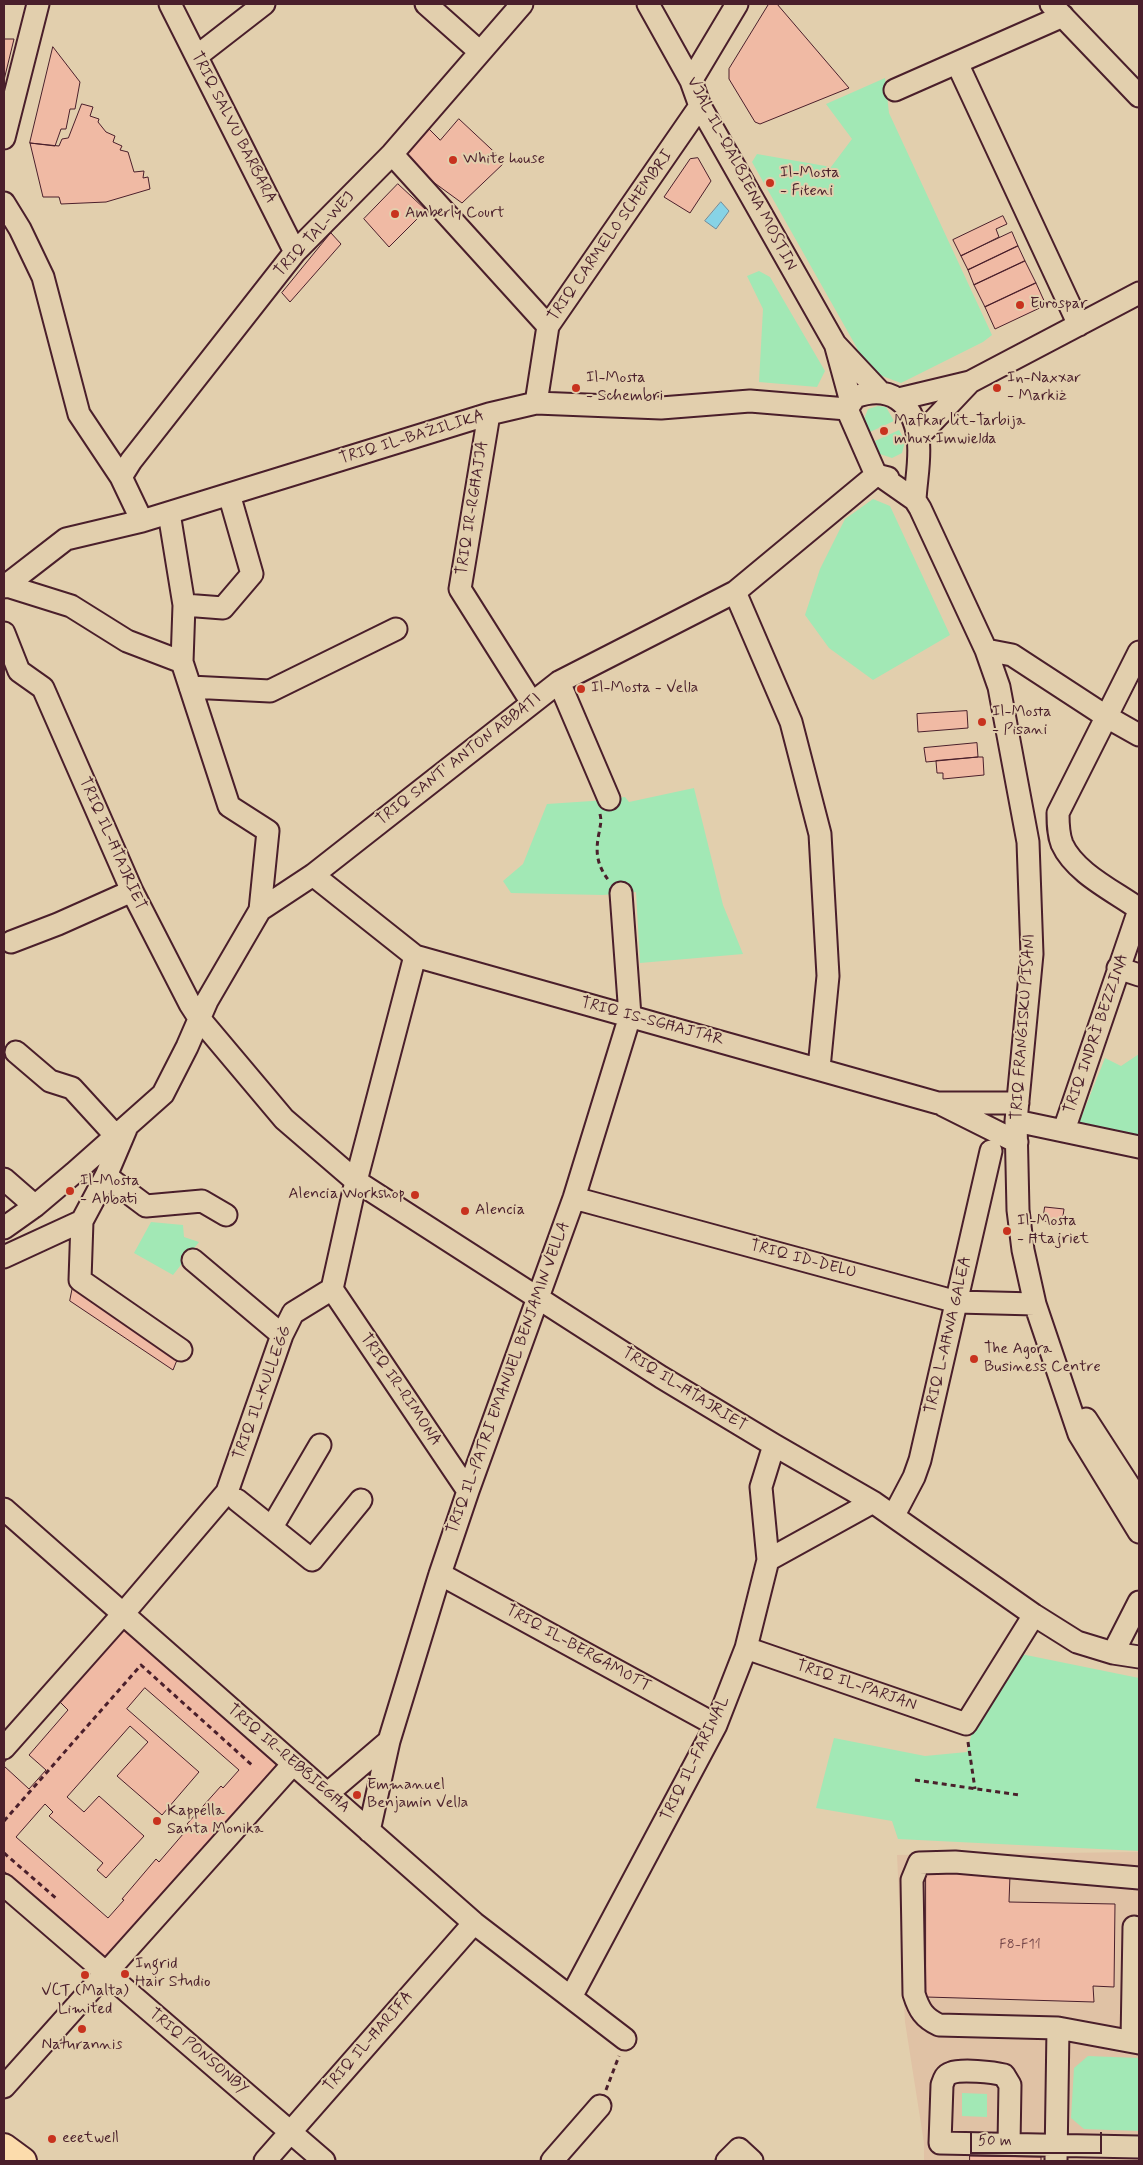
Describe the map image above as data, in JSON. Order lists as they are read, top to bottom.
{
  "streets": {
    "street": [
      "TRIQ SALVU BARBARA",
      "VJAL IL-QALBIENA MOSTIN",
      "TRIQ TAL-WEJ",
      "TRIQ CARMELO SCHEMBRI",
      "TRIQ IL-BAŻILIKA",
      "TRIQ IR-RGĦAJJA",
      "TRIQ SANT' ANTON ABBATI",
      "TRIQ IL-ĦTAJRIET",
      "TRIQ IS-SGĦAJTAR",
      "TRIQ FRANĠISKU PISANI",
      "TRIQ INDRÌ BEZZINA",
      "TRIQ ID-DELU",
      "TRIQ L-AĦWA GALEA",
      "TRIQ IL-PATRI EMANUEL BENJAMIN VELLA",
      "TRIQ IR-RIMONA",
      "TRIQ IL-KULLEĠĠ",
      "TRIQ IL-BERGAMOTT",
      "TRIQ IL-PARJAN",
      "TRIQ IR-REBBIEGĦA",
      "TRIQ IL-FARINAL",
      "TRIQ IL-ĦARIFA",
      "TRIQ PONSONBY"
    ]
  },
  "crossings": [
    ["TRIQ SALVU BARBARA", "TRIQ TAL-WEJ"],
    ["VJAL IL-QALBIENA MOSTIN", "TRIQ CARMELO SCHEMBRI"],
    ["VJAL IL-QALBIENA MOSTIN", "TRIQ IL-BAŻILIKA"],
    ["VJAL IL-QALBIENA MOSTIN", "TRIQ SANT' ANTON ABBATI"],
    ["VJAL IL-QALBIENA MOSTIN", "TRIQ FRANĠISKU PISANI"],
    ["TRIQ CARMELO SCHEMBRI", "TRIQ IL-BAŻILIKA"],
    ["TRIQ IL-BAŻILIKA", "TRIQ IR-RGĦAJJA"],
    ["TRIQ IR-RGĦAJJA", "TRIQ SANT' ANTON ABBATI"],
    ["TRIQ SANT' ANTON ABBATI", "TRIQ IL-ĦTAJRIET"],
    ["TRIQ SANT' ANTON ABBATI", "TRIQ IS-SGĦAJTAR"],
    ["TRIQ SANT' ANTON ABBATI", "TRIQ FRANĠISKU PISANI"],
    ["TRIQ IL-ĦTAJRIET", "TRIQ L-AĦWA GALEA"],
    ["TRIQ IL-ĦTAJRIET", "TRIQ IL-PATRI EMANUEL BENJAMIN VELLA"],
    ["TRIQ IL-ĦTAJRIET", "TRIQ IL-FARINAL"],
    ["TRIQ IS-SGĦAJTAR", "TRIQ FRANĠISKU PISANI"],
    ["TRIQ IS-SGĦAJTAR", "TRIQ INDRÌ BEZZINA"],
    ["TRIQ IS-SGĦAJTAR", "TRIQ IL-PATRI EMANUEL BENJAMIN VELLA"],
    ["TRIQ FRANĠISKU PISANI", "TRIQ ID-DELU"],
    ["TRIQ ID-DELU", "TRIQ L-AĦWA GALEA"],
    ["TRIQ ID-DELU", "TRIQ IL-PATRI EMANUEL BENJAMIN VELLA"],
    ["TRIQ IL-PATRI EMANUEL BENJAMIN VELLA", "TRIQ IR-RIMONA"],
    ["TRIQ IL-PATRI EMANUEL BENJAMIN VELLA", "TRIQ IL-BERGAMOTT"],
    ["TRIQ IL-PATRI EMANUEL BENJAMIN VELLA", "TRIQ IR-REBBIEGĦA"],
    ["TRIQ IR-RIMONA", "TRIQ IL-KULLEĠĠ"],
    ["TRIQ IL-KULLEĠĠ", "TRIQ IR-REBBIEGĦA"],
    ["TRIQ IL-BERGAMOTT", "TRIQ IL-FARINAL"],
    ["TRIQ IL-PARJAN", "TRIQ IL-FARINAL"],
    ["TRIQ IR-REBBIEGĦA", "TRIQ IL-FARINAL"],
    ["TRIQ IR-REBBIEGĦA", "TRIQ IL-ĦARIFA"],
    ["TRIQ IL-ĦARIFA", "TRIQ PONSONBY"]
  ],
  "places": [
    "White house",
    "Il-Mosta - Fiteni",
    "Amberly Court",
    "Eurospar",
    "Il-Mosta - Schembri",
    "In-Naxxar - Markiż",
    "Mafkar lit-Tarbija mhux Imwielda",
    "Il-Mosta - Vella",
    "Il-Mosta - Pisani",
    "Il-Mosta - Abbati",
    "Alencia Workshop",
    "Alencia",
    "Il-Mosta - Ħtajriet",
    "The Agora Business Centre",
    "Emmanuel Benjamin Vella",
    "Kappella Santa Monika",
    "Ingrid Hair Studio",
    "VCT (Malta) Limited",
    "Naturannis",
    "eeetwell"
  ],
  "house_numbers": ["F8-F11"],
  "scale_bar": "50 m"
}
